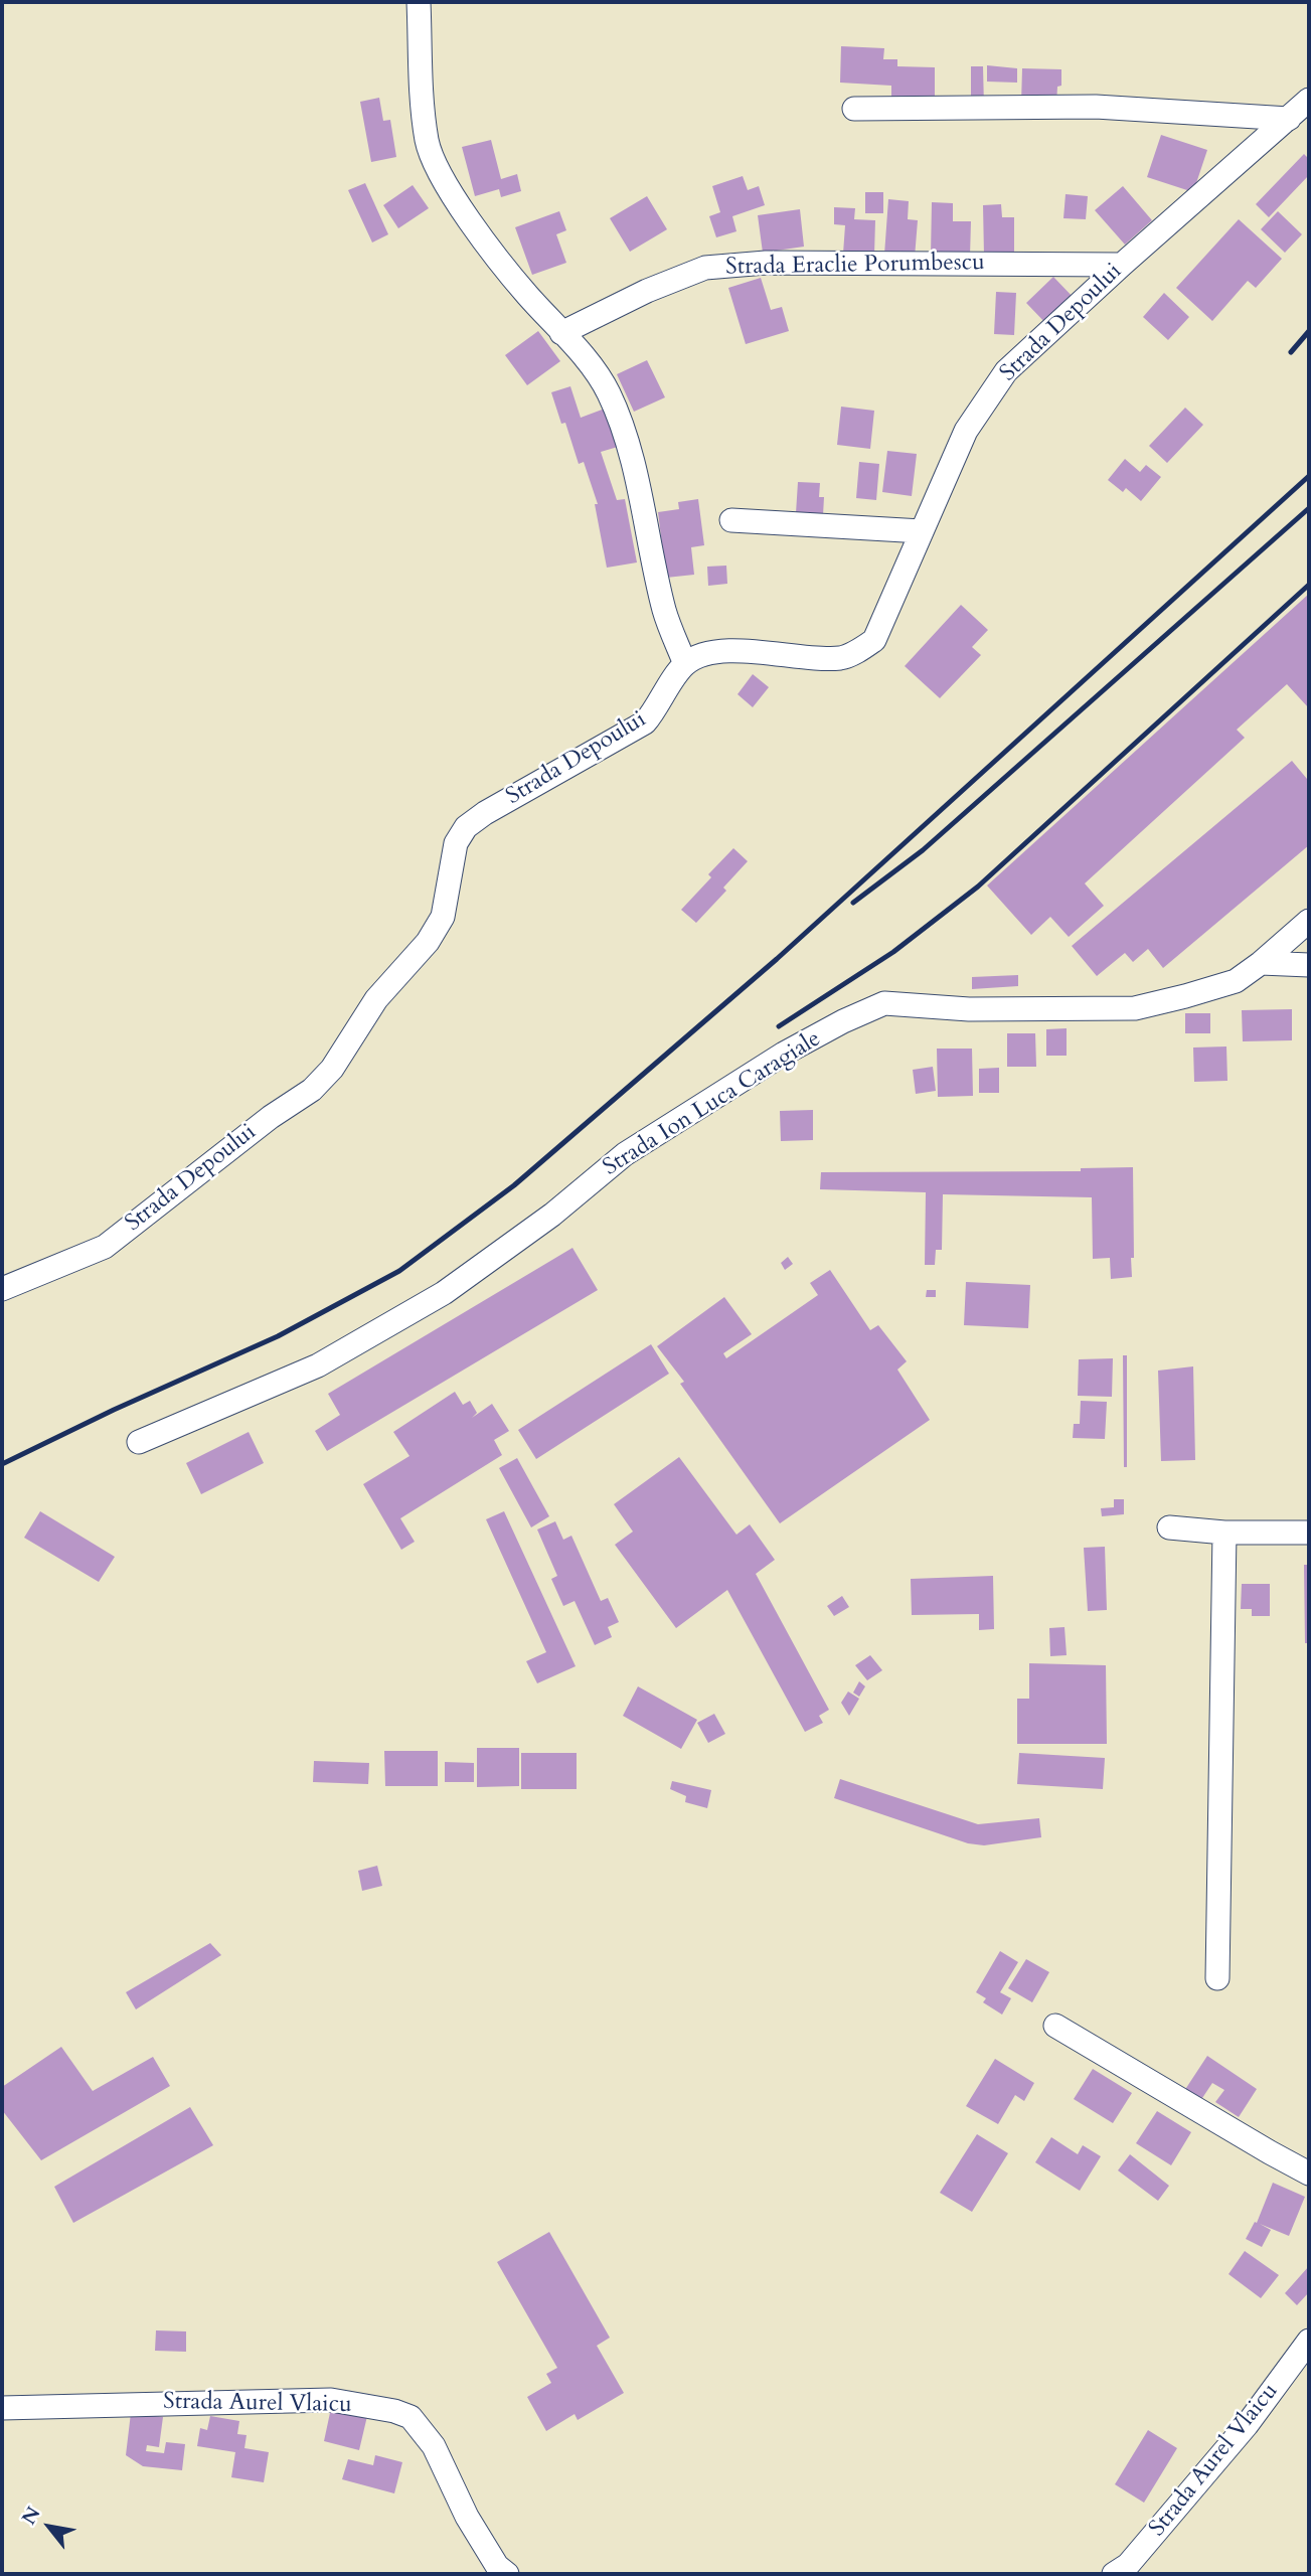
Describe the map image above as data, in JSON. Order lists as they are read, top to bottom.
{
  "streets": {
    "street": [
      "Strada Eraclie Porumbescu",
      "Strada Depoului",
      "Strada Ion Luca Caragiale",
      "Strada Aurel Vlaicu"
    ]
  },
  "crossings": [
    ["Strada Eraclie Porumbescu", "Strada Depoului"]
  ],
  "north": "top left"
}
